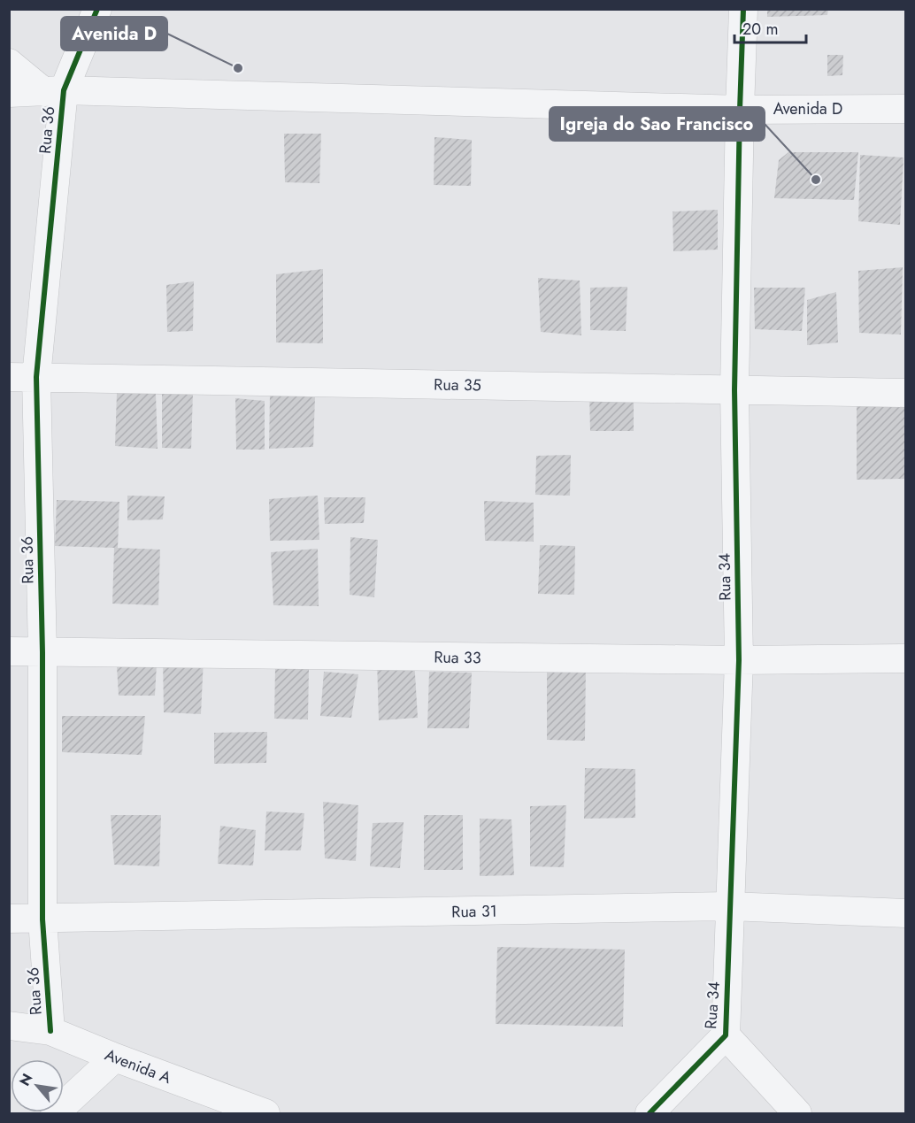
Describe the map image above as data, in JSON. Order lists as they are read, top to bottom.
{
  "streets": {
    "street": [
      "Avenida D",
      "Rua 36",
      "Rua 35",
      "Rua 34",
      "Rua 33",
      "Rua 31",
      "Avenida A"
    ]
  },
  "crossings": [
    ["Avenida D", "Rua 36"],
    ["Avenida D", "Rua 34"],
    ["Rua 36", "Rua 35"],
    ["Rua 36", "Rua 33"],
    ["Rua 36", "Rua 31"],
    ["Rua 36", "Avenida A"],
    ["Rua 35", "Rua 34"],
    ["Rua 34", "Rua 33"],
    ["Rua 34", "Rua 31"]
  ],
  "places": ["Avenida D", "Igreja do Sao Francisco"],
  "scale_bar": "20 m",
  "north": "top left"
}
